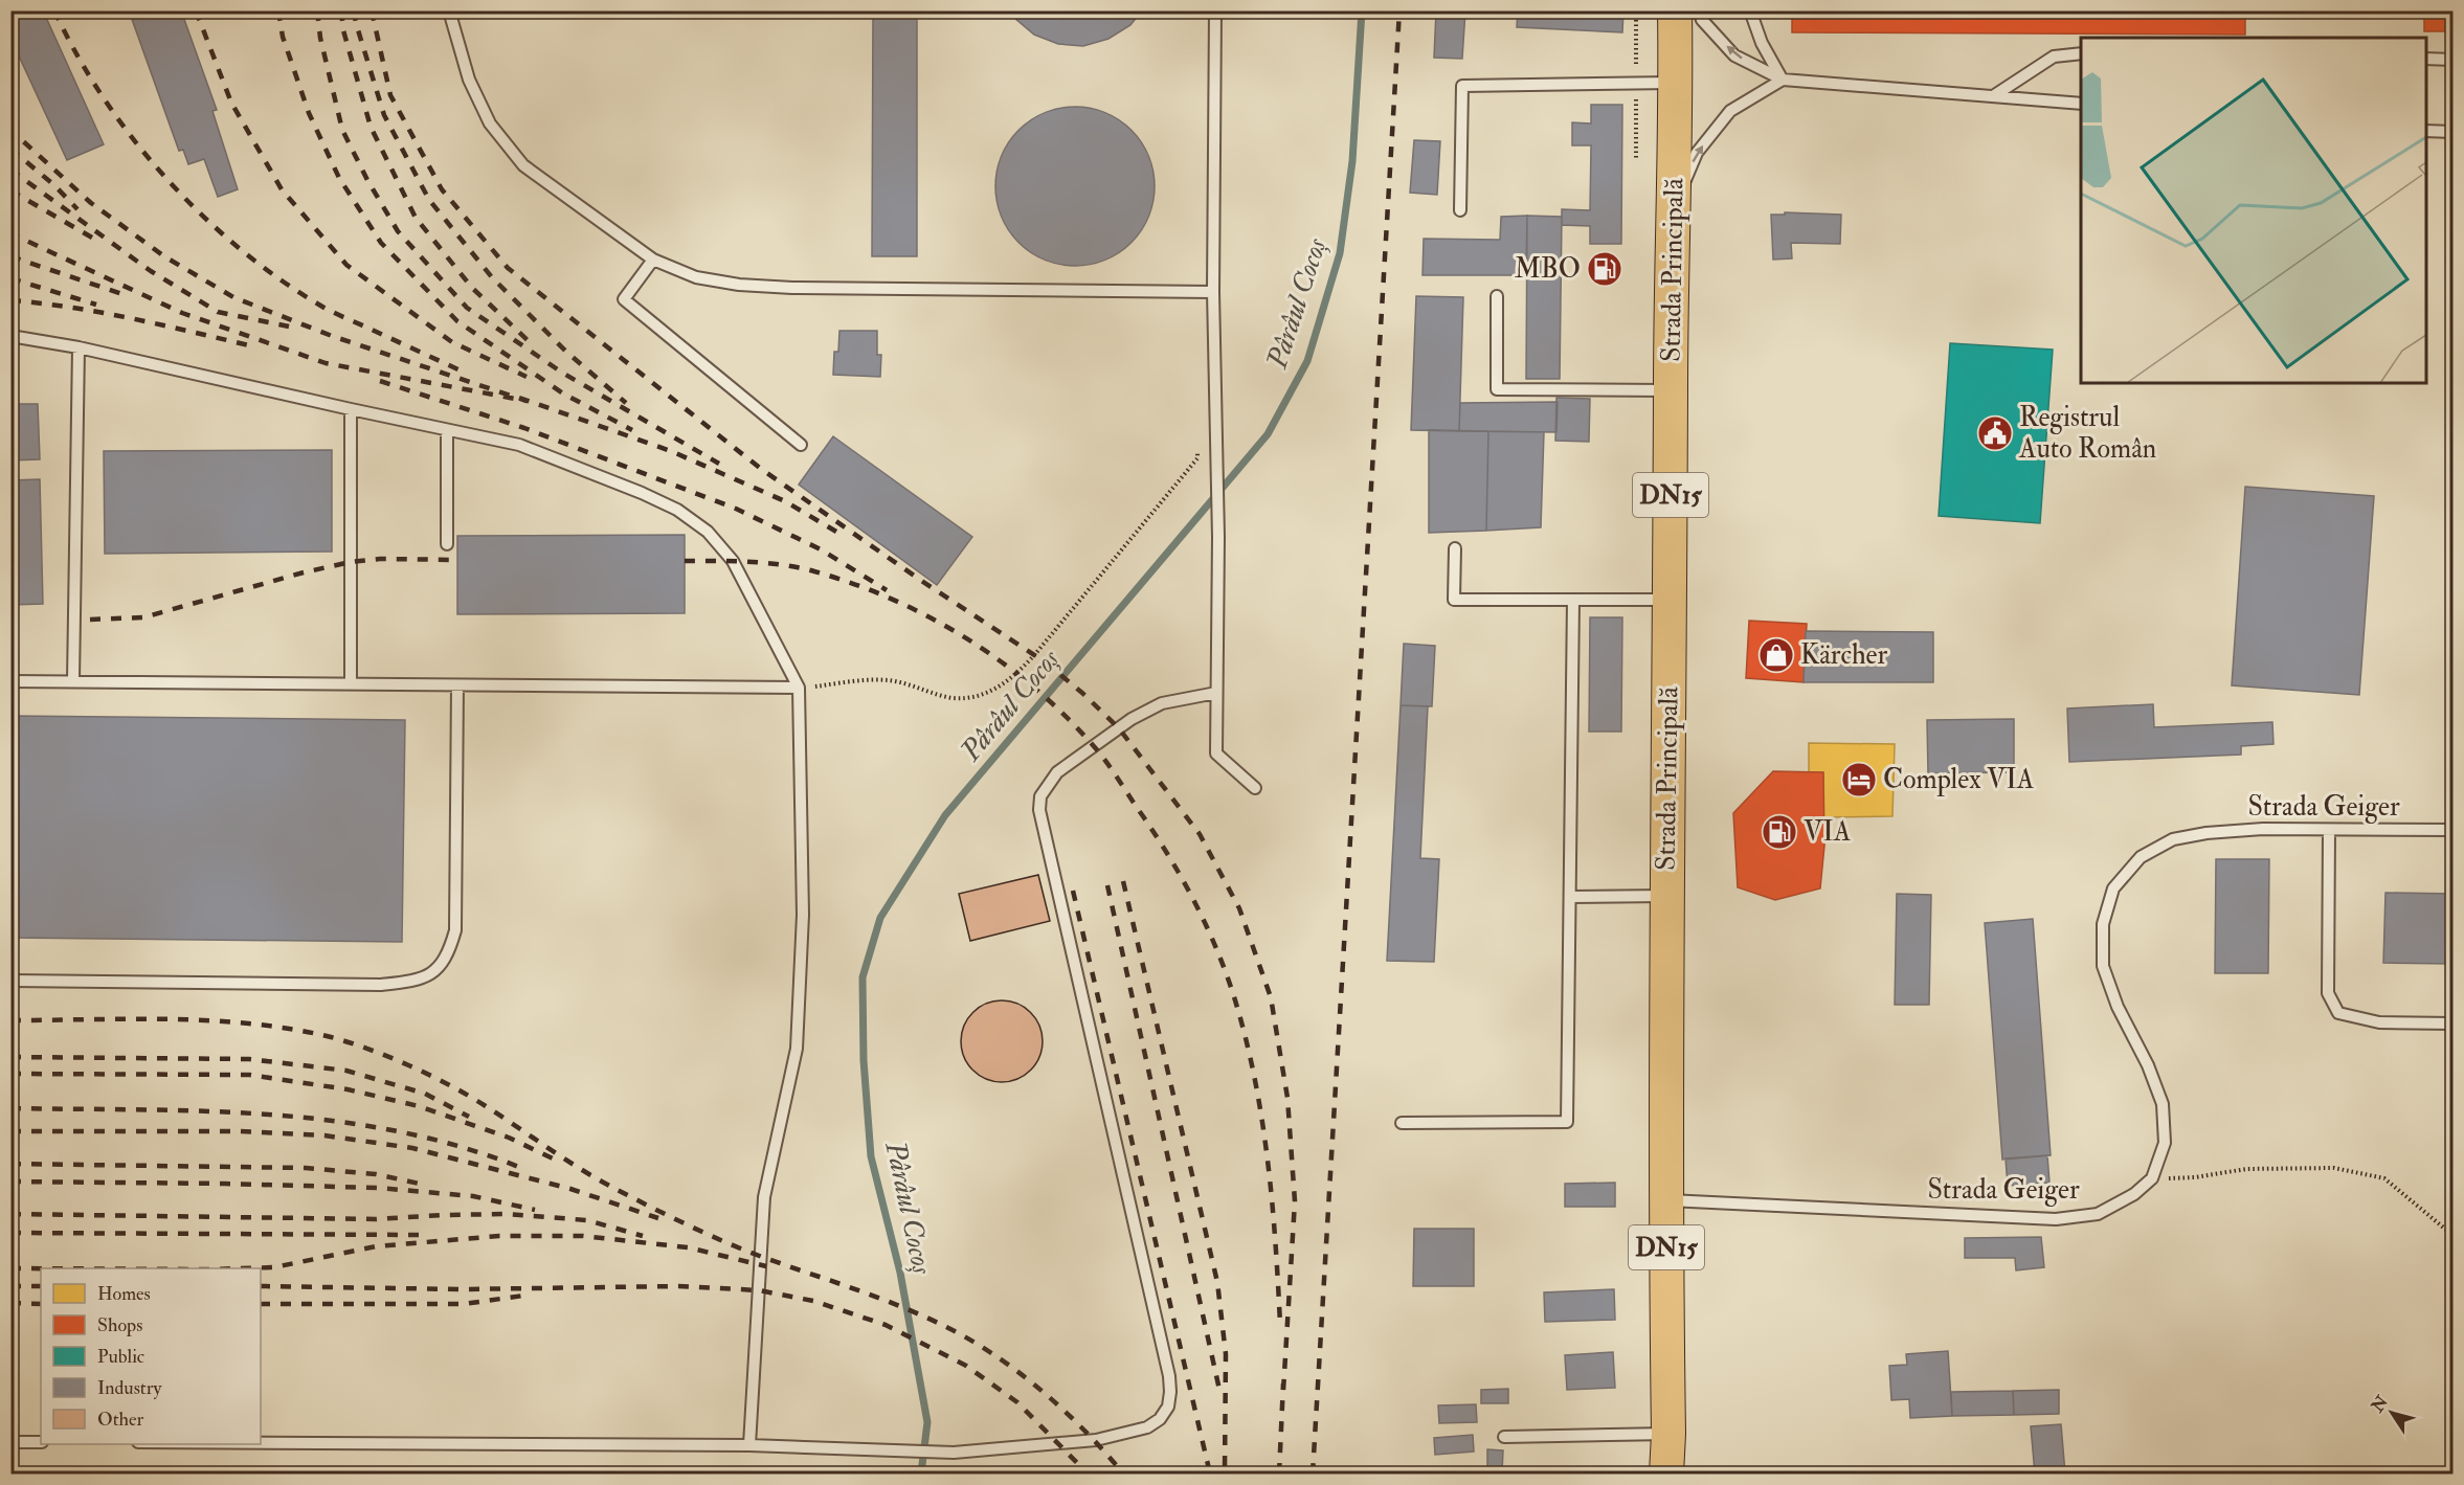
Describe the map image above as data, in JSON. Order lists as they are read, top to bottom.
{
  "streets": {
    "main road": ["Strada Principală", "DN15"],
    "lane": ["Strada Geiger"]
  },
  "crossings": [
    ["Strada Principală", "DN15"],
    ["Strada Principală", "Strada Geiger"]
  ],
  "water": ["Pârâul Cocoș"],
  "places": {
    "fuel station": ["MBO", "VIA"],
    "public building": ["Registrul Auto Român"],
    "shop": ["Kärcher"],
    "hotel": ["Complex VIA"]
  },
  "legend": [
    "Homes",
    "Shops",
    "Public",
    "Industry",
    "Other"
  ],
  "north": "top left"
}
